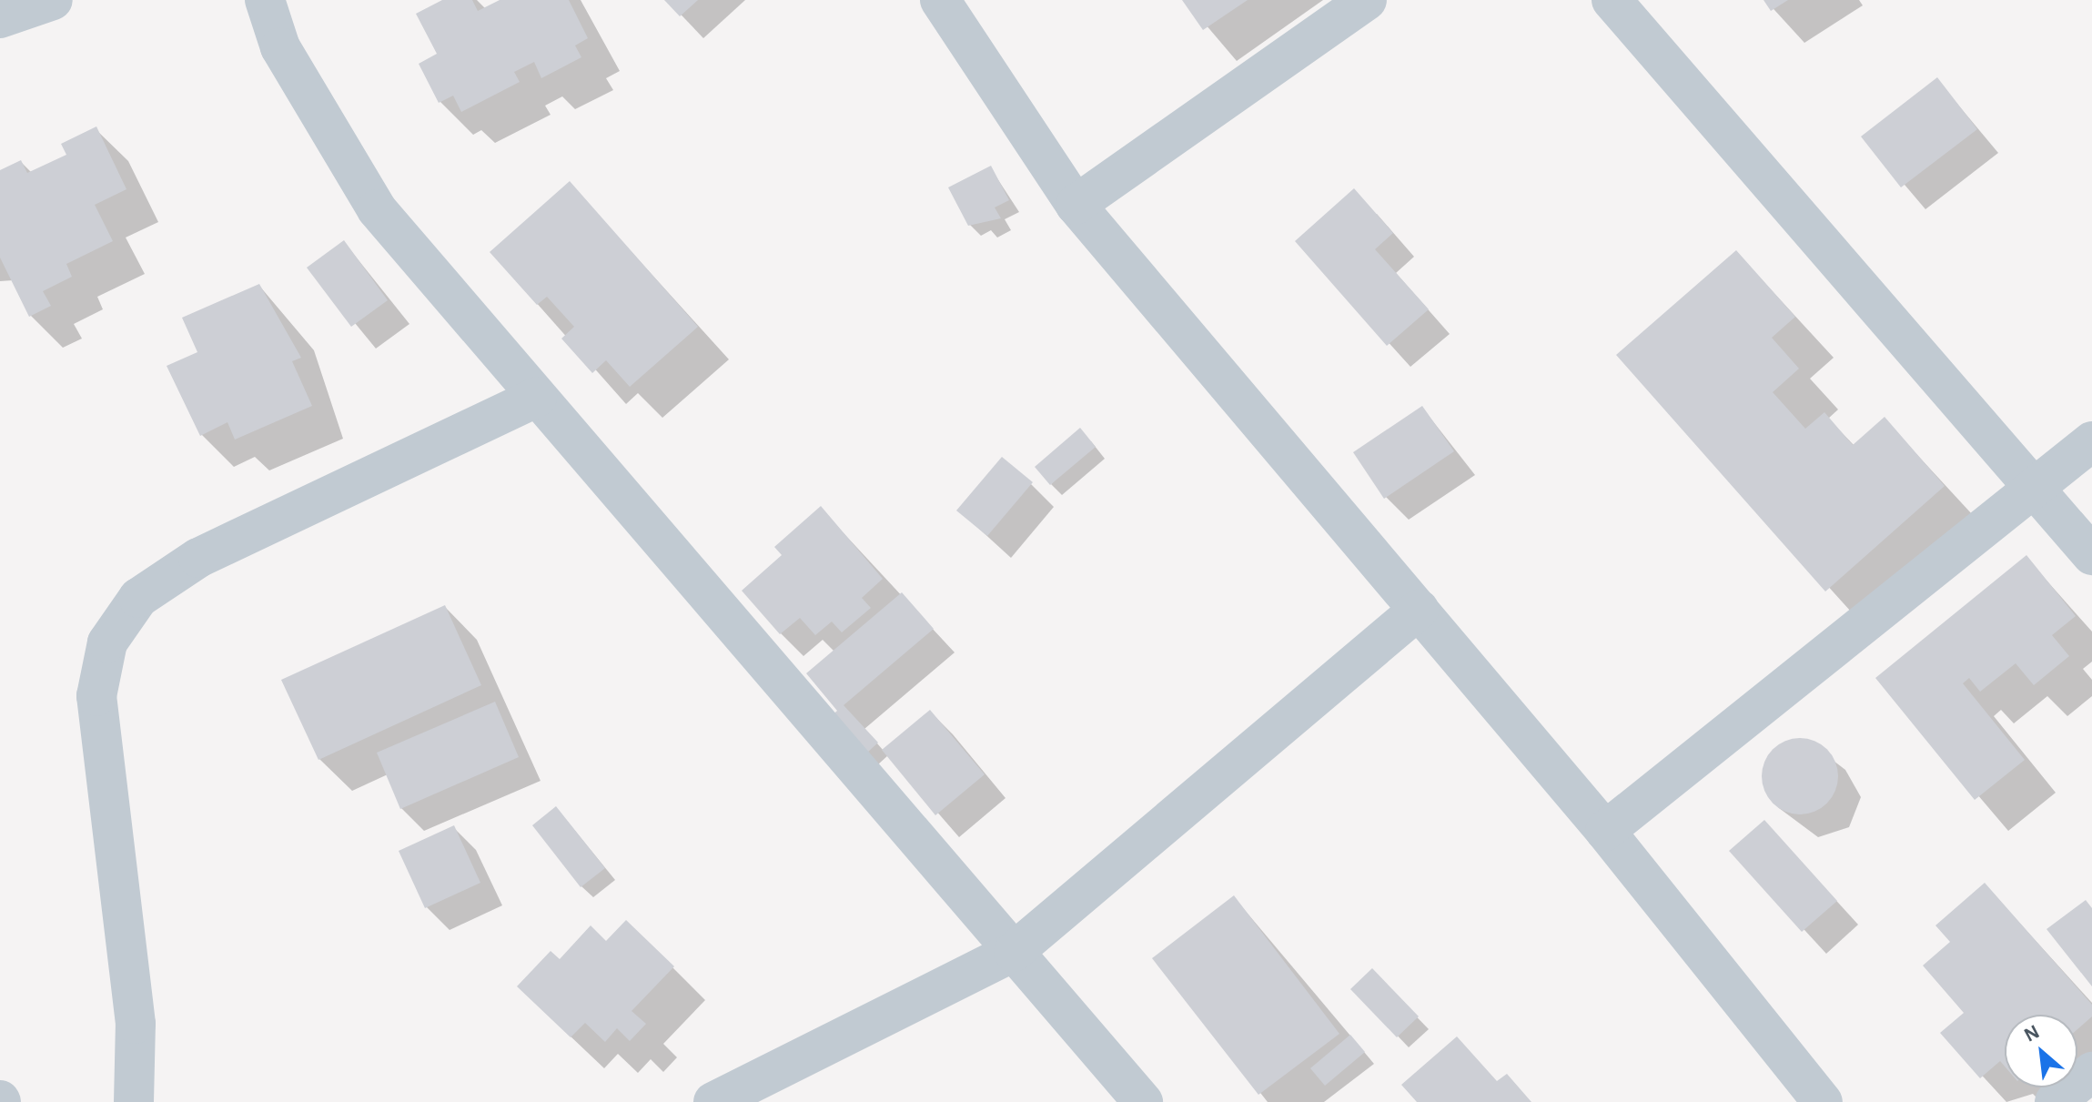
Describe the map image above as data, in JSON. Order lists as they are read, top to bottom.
{
  "north": "top left"
}
